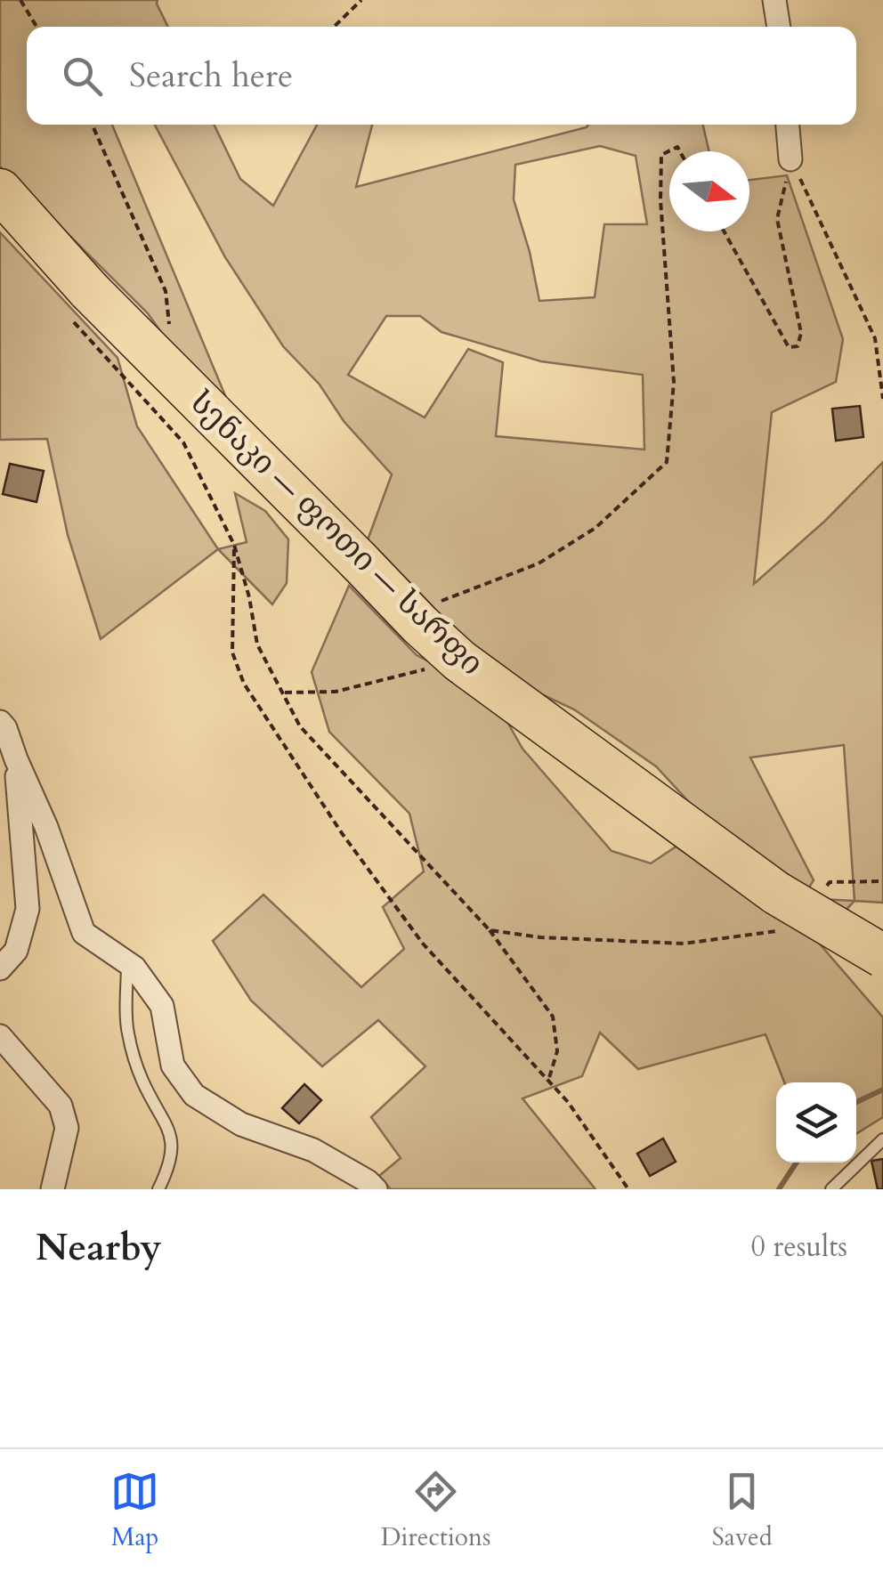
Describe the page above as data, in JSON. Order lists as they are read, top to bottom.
{
  "streets": {
    "highway": ["სენაკი — ფოთი — სარფი"]
  },
  "north": "right",
  "page": {
    "search": "Search here",
    "heading": ["Nearby", "0 results"],
    "nav": ["Map", "Directions", "Saved"]
  }
}
